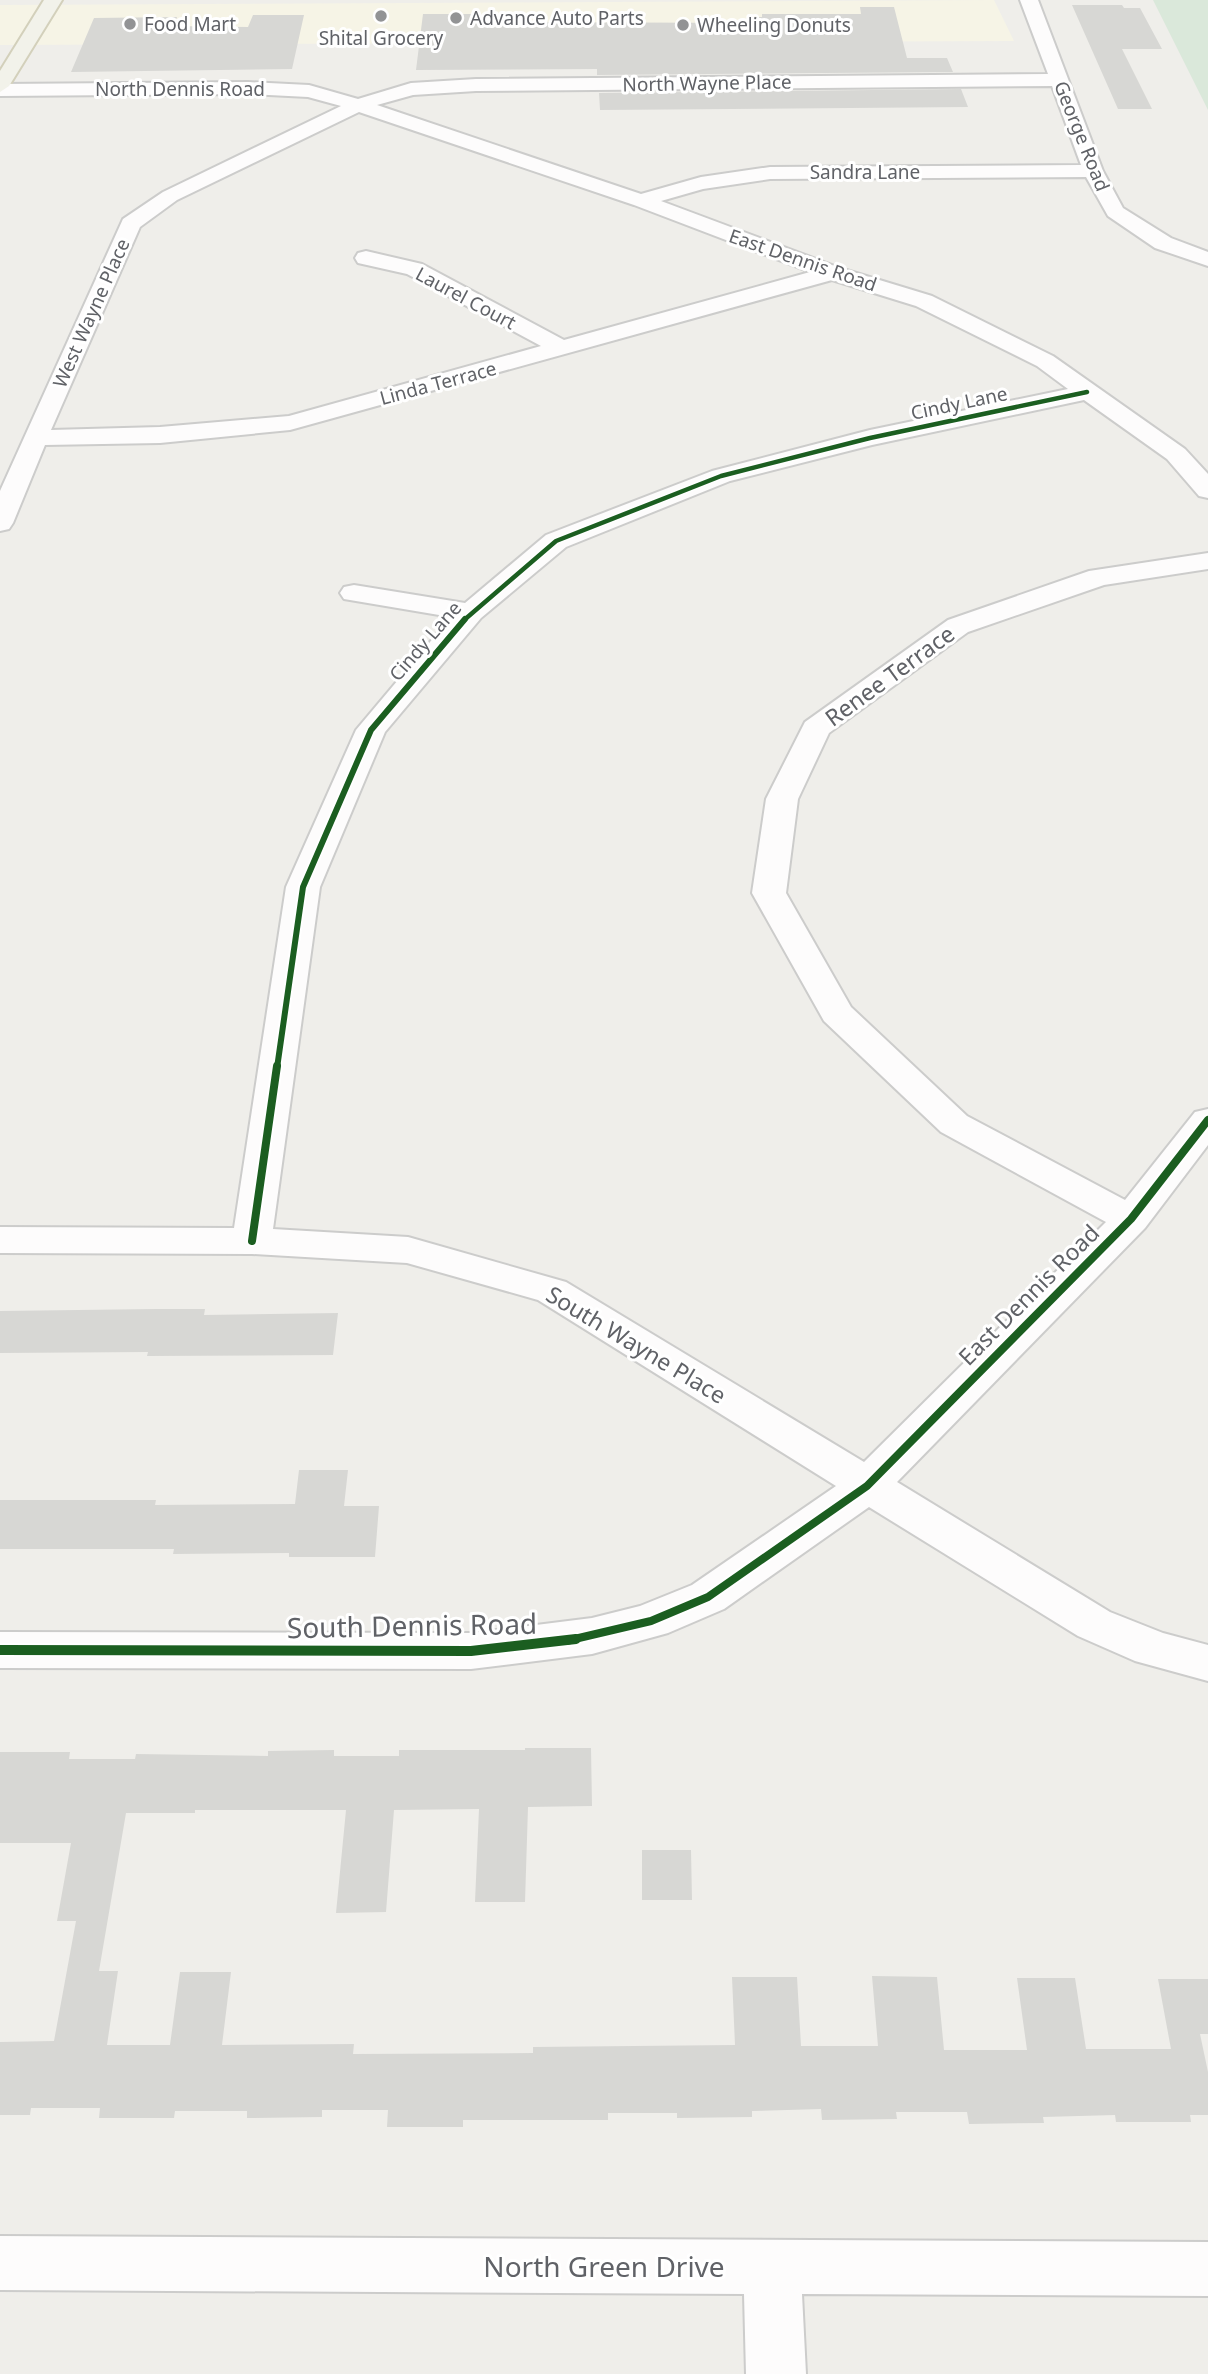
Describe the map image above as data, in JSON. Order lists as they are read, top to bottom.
{
  "streets": {
    "street": [
      "North Wayne Place",
      "North Dennis Road",
      "George Road",
      "Sandra Lane",
      "East Dennis Road",
      "Laurel Court",
      "West Wayne Place",
      "Linda Terrace",
      "Cindy Lane",
      "Renee Terrace",
      "South Wayne Place",
      "South Dennis Road",
      "North Green Drive"
    ]
  },
  "crossings": [
    ["North Wayne Place", "North Dennis Road"],
    ["North Wayne Place", "George Road"],
    ["North Wayne Place", "East Dennis Road"],
    ["North Wayne Place", "West Wayne Place"],
    ["North Dennis Road", "East Dennis Road"],
    ["North Dennis Road", "West Wayne Place"],
    ["George Road", "Sandra Lane"],
    ["Sandra Lane", "East Dennis Road"],
    ["East Dennis Road", "West Wayne Place"],
    ["East Dennis Road", "Linda Terrace"],
    ["East Dennis Road", "Cindy Lane"],
    ["East Dennis Road", "Renee Terrace"],
    ["East Dennis Road", "South Wayne Place"],
    ["East Dennis Road", "South Dennis Road"],
    ["Laurel Court", "Linda Terrace"],
    ["West Wayne Place", "Linda Terrace"],
    ["Cindy Lane", "South Wayne Place"],
    ["South Wayne Place", "South Dennis Road"]
  ],
  "places": [
    "Shital Grocery",
    "Advance Auto Parts",
    "Food Mart",
    "Wheeling Donuts"
  ]
}
